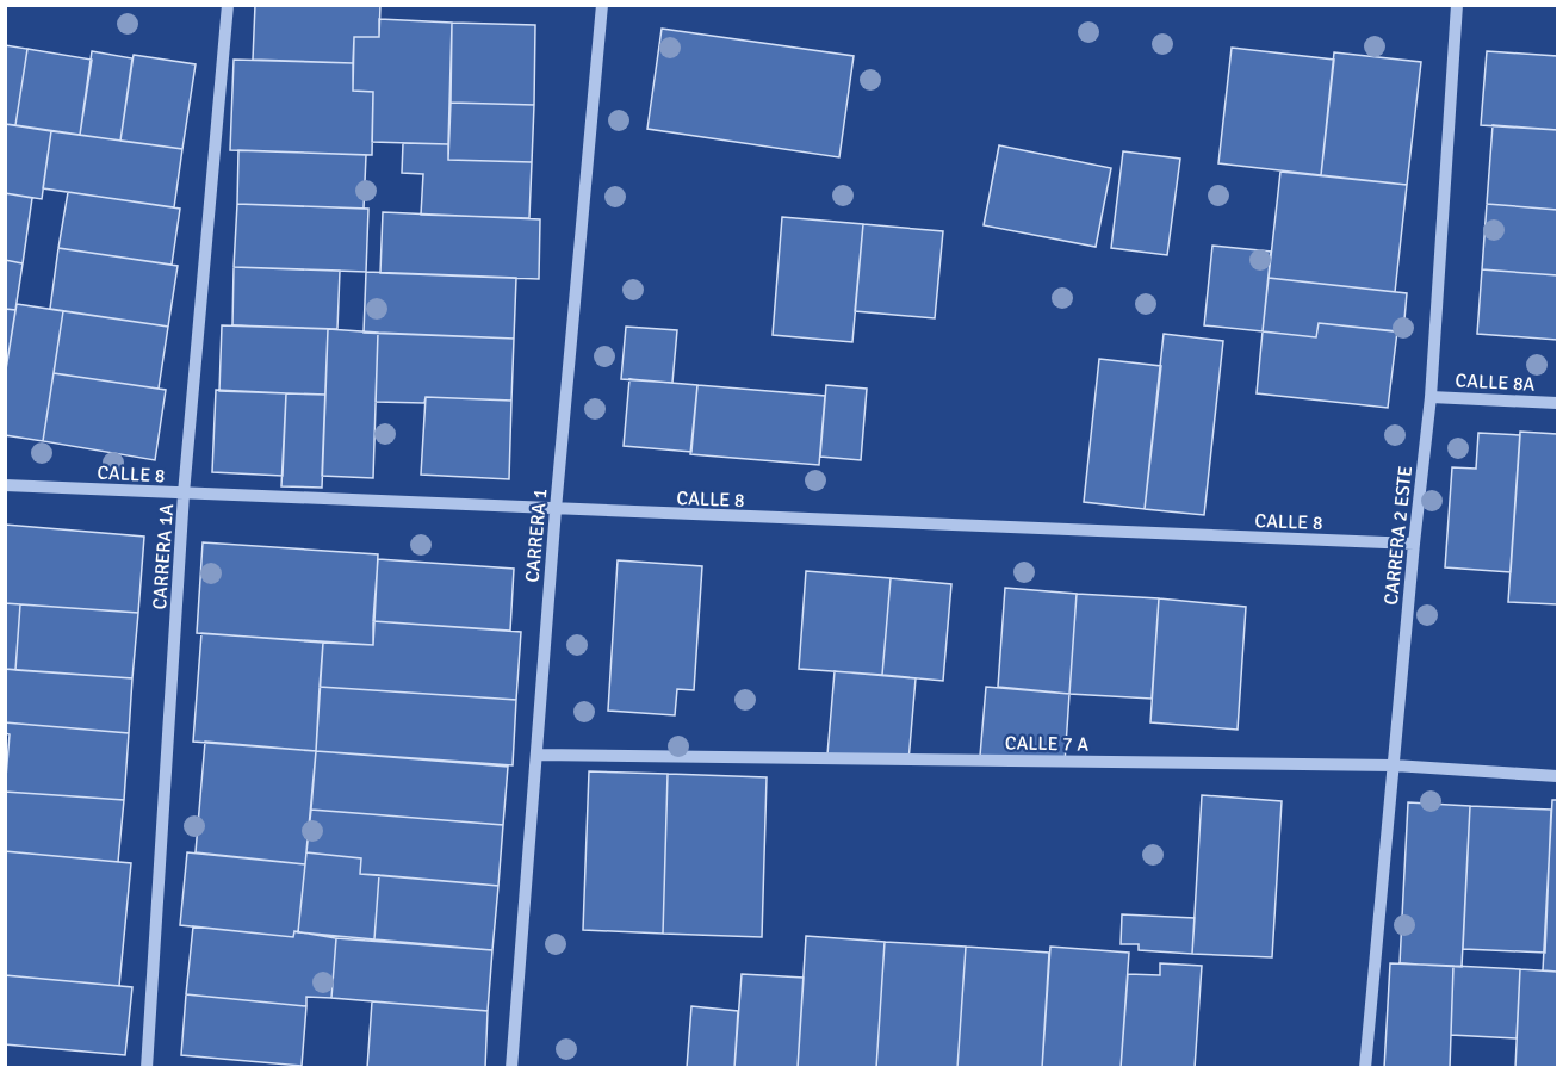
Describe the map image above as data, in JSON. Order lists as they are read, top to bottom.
{
  "streets": {
    "street": [
      "CALLE 8A",
      "CALLE 8",
      "CARRERA 1",
      "CARRERA 2 ESTE",
      "CARRERA 1A",
      "CALLE 7 A"
    ]
  },
  "crossings": [
    ["CALLE 8A", "CARRERA 2 ESTE"],
    ["CALLE 8", "CARRERA 1"],
    ["CALLE 8", "CARRERA 2 ESTE"],
    ["CALLE 8", "CARRERA 1A"],
    ["CARRERA 1", "CALLE 7 A"],
    ["CARRERA 2 ESTE", "CALLE 7 A"]
  ]
}
